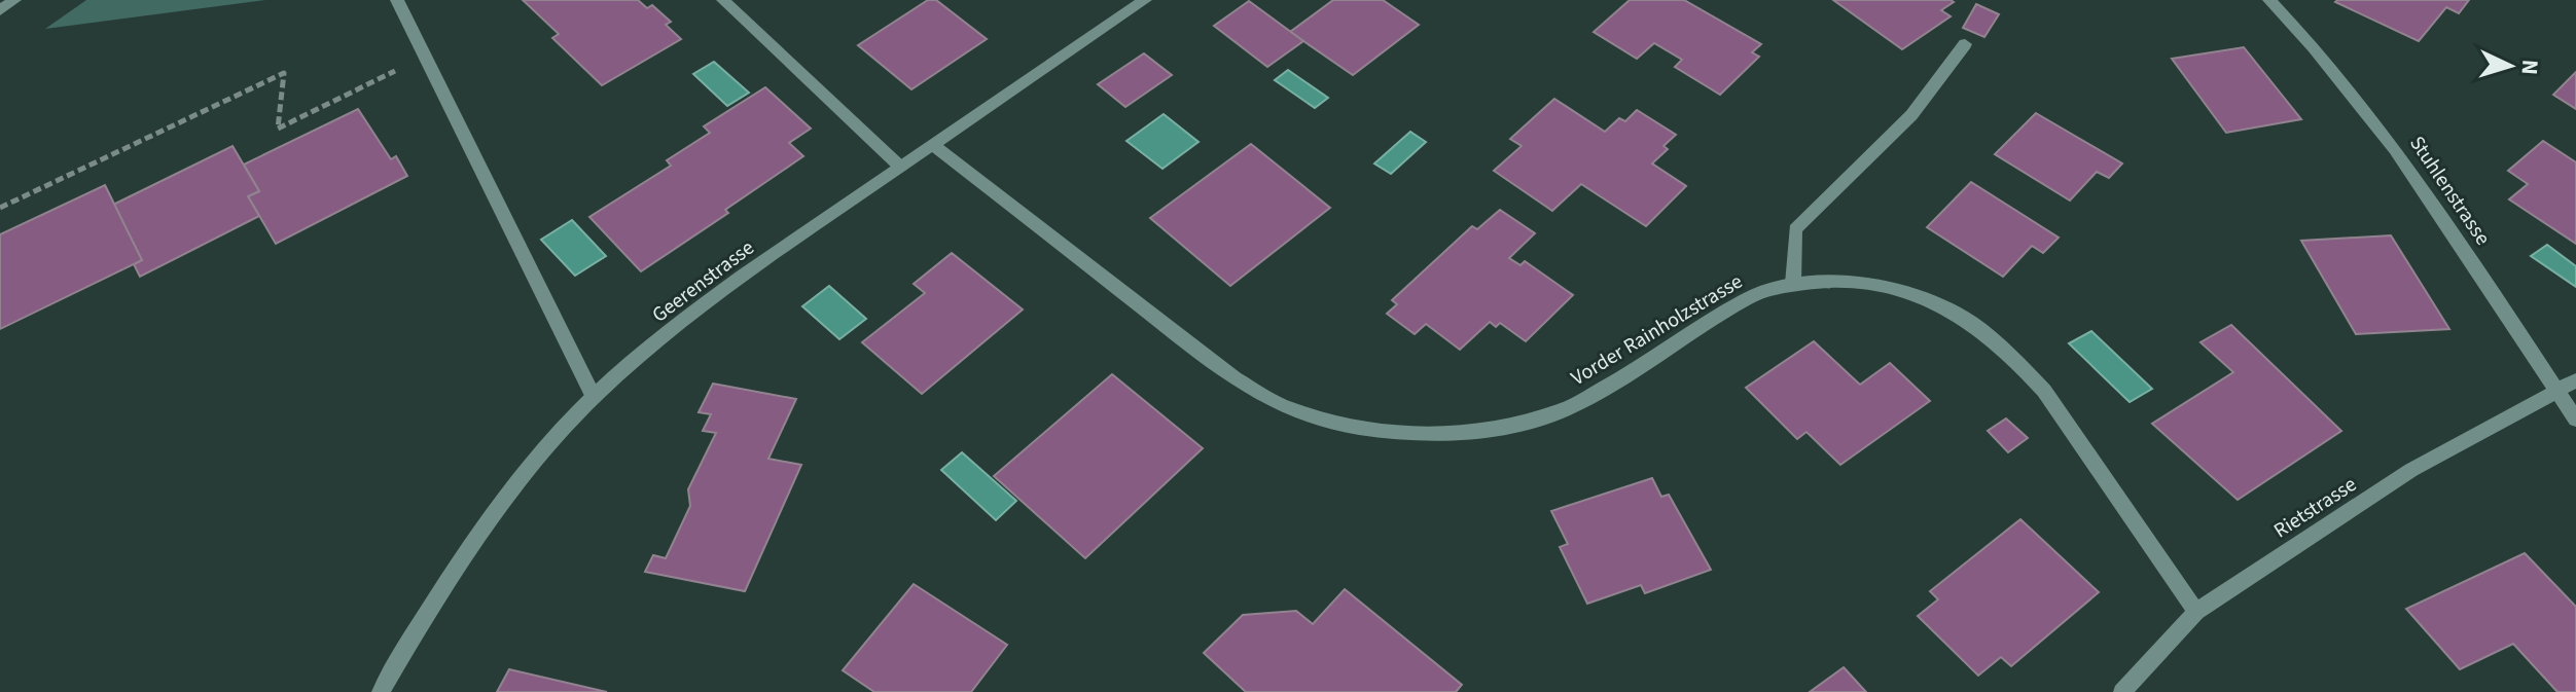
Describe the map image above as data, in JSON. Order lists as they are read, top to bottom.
{
  "streets": {
    "street": [
      "Stuhlenstrasse",
      "Geerenstrasse",
      "Vorder Rainholzstrasse",
      "Rietstrasse"
    ]
  },
  "crossings": [
    ["Stuhlenstrasse", "Rietstrasse"],
    ["Geerenstrasse", "Vorder Rainholzstrasse"],
    ["Vorder Rainholzstrasse", "Rietstrasse"]
  ],
  "north": "right"
}
